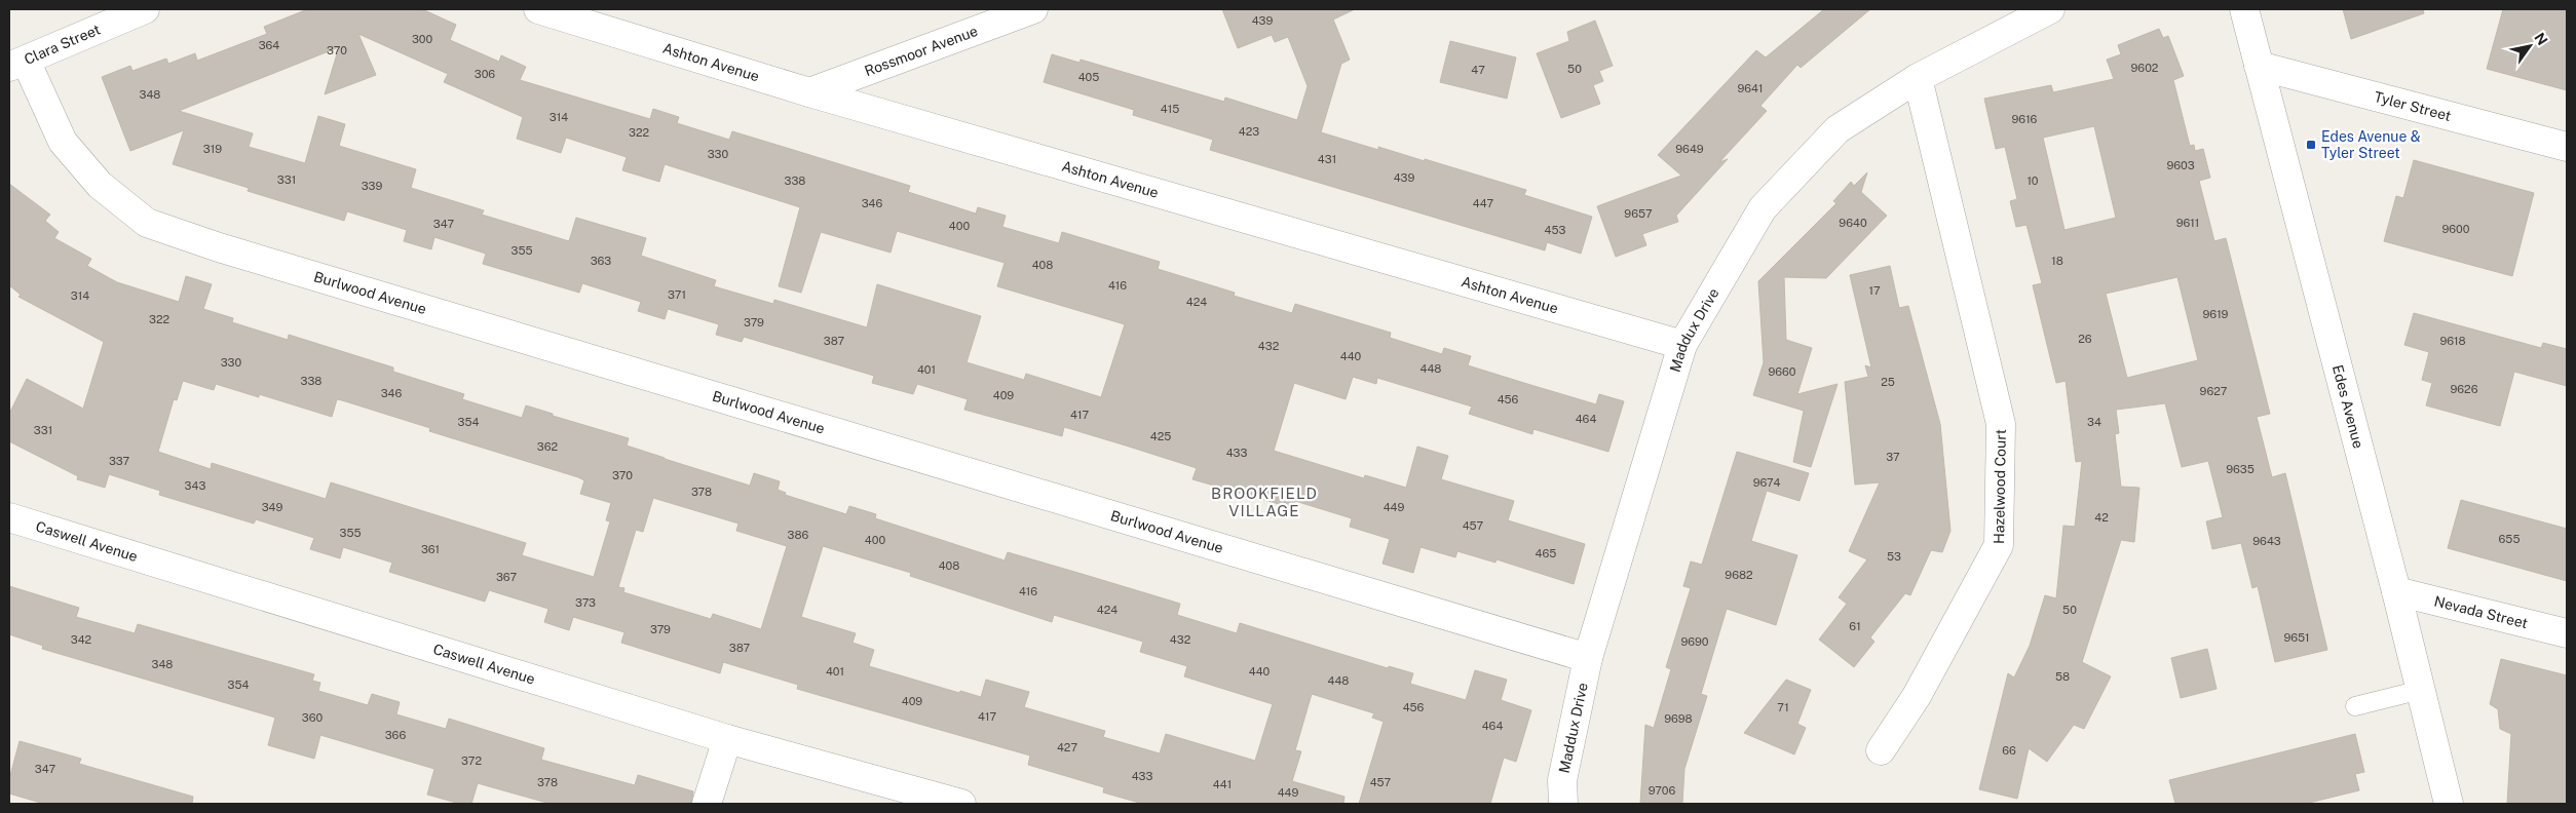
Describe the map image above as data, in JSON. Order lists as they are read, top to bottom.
{
  "streets": {
    "street": [
      "Clara Street",
      "Rossmoor Avenue",
      "Ashton Avenue",
      "Tyler Street",
      "Burlwood Avenue",
      "Maddux Drive",
      "Edes Avenue",
      "Hazelwood Court",
      "Caswell Avenue",
      "Nevada Street"
    ]
  },
  "crossings": [
    ["Clara Street", "Burlwood Avenue"],
    ["Rossmoor Avenue", "Ashton Avenue"],
    ["Ashton Avenue", "Maddux Drive"],
    ["Tyler Street", "Edes Avenue"],
    ["Burlwood Avenue", "Maddux Drive"],
    ["Maddux Drive", "Hazelwood Court"],
    ["Edes Avenue", "Nevada Street"]
  ],
  "districts": ["BROOKFIELD VILLAGE"],
  "places": {
    "transit": ["Edes Avenue & Tyler Street"]
  },
  "house_numbers": [
    "439",
    "300",
    "364",
    "370",
    "9602",
    "50",
    "47",
    "306",
    "405",
    "9641",
    "348",
    "415",
    "314",
    "9616",
    "423",
    "322",
    "319",
    "9649",
    "330",
    "431",
    "9603",
    "439",
    "331",
    "338",
    "10",
    "339",
    "346",
    "447",
    "9657",
    "9640",
    "9611",
    "347",
    "400",
    "9600",
    "453",
    "355",
    "363",
    "18",
    "408",
    "416",
    "17",
    "371",
    "314",
    "424",
    "9619",
    "322",
    "379",
    "26",
    "387",
    "9618",
    "432",
    "440",
    "330",
    "448",
    "401",
    "9660",
    "338",
    "25",
    "9626",
    "9627",
    "346",
    "409",
    "456",
    "417",
    "464",
    "354",
    "34",
    "331",
    "425",
    "362",
    "433",
    "37",
    "337",
    "9635",
    "370",
    "9674",
    "343",
    "378",
    "349",
    "449",
    "42",
    "457",
    "355",
    "386",
    "655",
    "400",
    "9643",
    "361",
    "465",
    "53",
    "408",
    "9682",
    "367",
    "416",
    "373",
    "424",
    "50",
    "61",
    "379",
    "9651",
    "342",
    "432",
    "9690",
    "387",
    "348",
    "401",
    "440",
    "58",
    "448",
    "354",
    "409",
    "456",
    "71",
    "417",
    "360",
    "9698",
    "464",
    "366",
    "427",
    "66",
    "372",
    "347",
    "433",
    "378",
    "457",
    "441",
    "9706",
    "449"
  ],
  "north": "top right"
}
